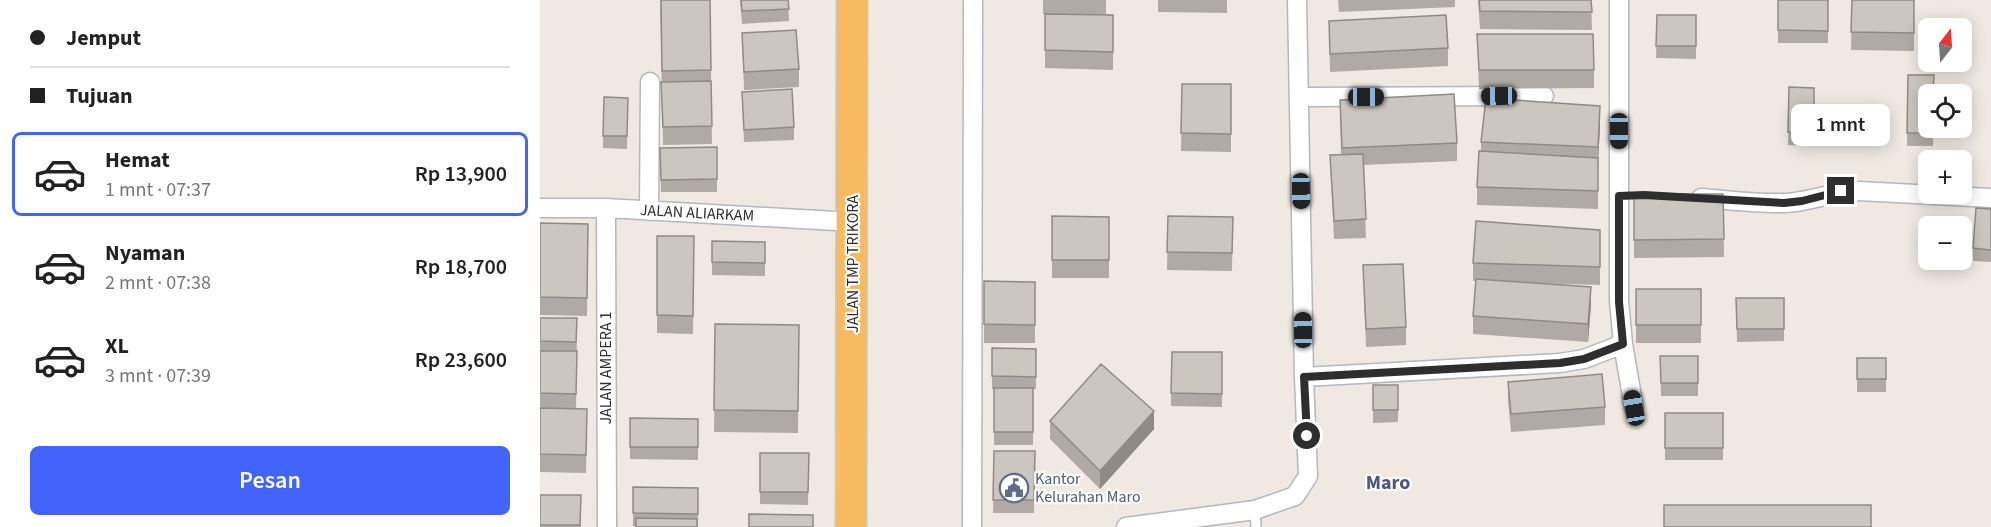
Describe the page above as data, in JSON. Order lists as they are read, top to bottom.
{
  "streets": {
    "highway": ["JALAN TMP TRIKORA"],
    "street": ["JALAN ALIARKAM", "JALAN AMPERA 1"]
  },
  "crossings": [
    ["JALAN ALIARKAM", "JALAN TMP TRIKORA"],
    ["JALAN ALIARKAM", "JALAN AMPERA 1"]
  ],
  "districts": ["Maro"],
  "places": {
    "public building": ["Kantor Kelurahan Maro"]
  },
  "north": "top",
  "page": {
    "banner": ["Jemput", "Tujuan"],
    "map_buttons": ["+", "−"],
    "bubble": "1 mnt",
    "list": [
      {
        "name": "Hemat",
        "note": "1 mnt · 07:37",
        "value": "Rp 13,900"
      },
      {
        "name": "Nyaman",
        "note": "2 mnt · 07:38",
        "value": "Rp 18,700"
      },
      {
        "name": "XL",
        "note": "3 mnt · 07:39",
        "value": "Rp 23,600"
      }
    ],
    "buttons": "Pesan"
  }
}
